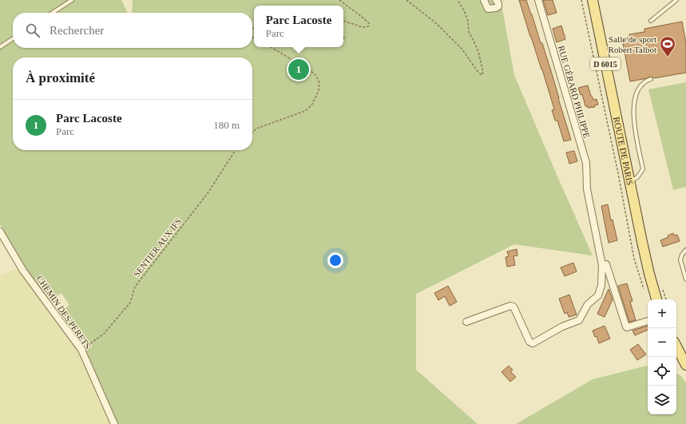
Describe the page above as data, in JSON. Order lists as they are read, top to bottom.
{
  "streets": {
    "main road": ["D 6015", "ROUTE DE PARIS"],
    "street": ["RUE GÉRARD PHILIPPE", "CHEMIN DES PERETS"],
    "path": ["SENTIER AUX IFS"]
  },
  "crossings": [
    ["SENTIER AUX IFS", "CHEMIN DES PERETS"]
  ],
  "places": {
    "sports": ["Salle de sport Robert Talbot"]
  },
  "page": {
    "popup": ["Parc Lacoste", "Parc"],
    "search": "Rechercher",
    "pins": "1",
    "heading": "À proximité",
    "list": [
      {
        "mark": "1",
        "name": "Parc Lacoste",
        "note": "Parc",
        "value": "180 m"
      }
    ],
    "map_buttons": ["+", "−"]
  }
}
